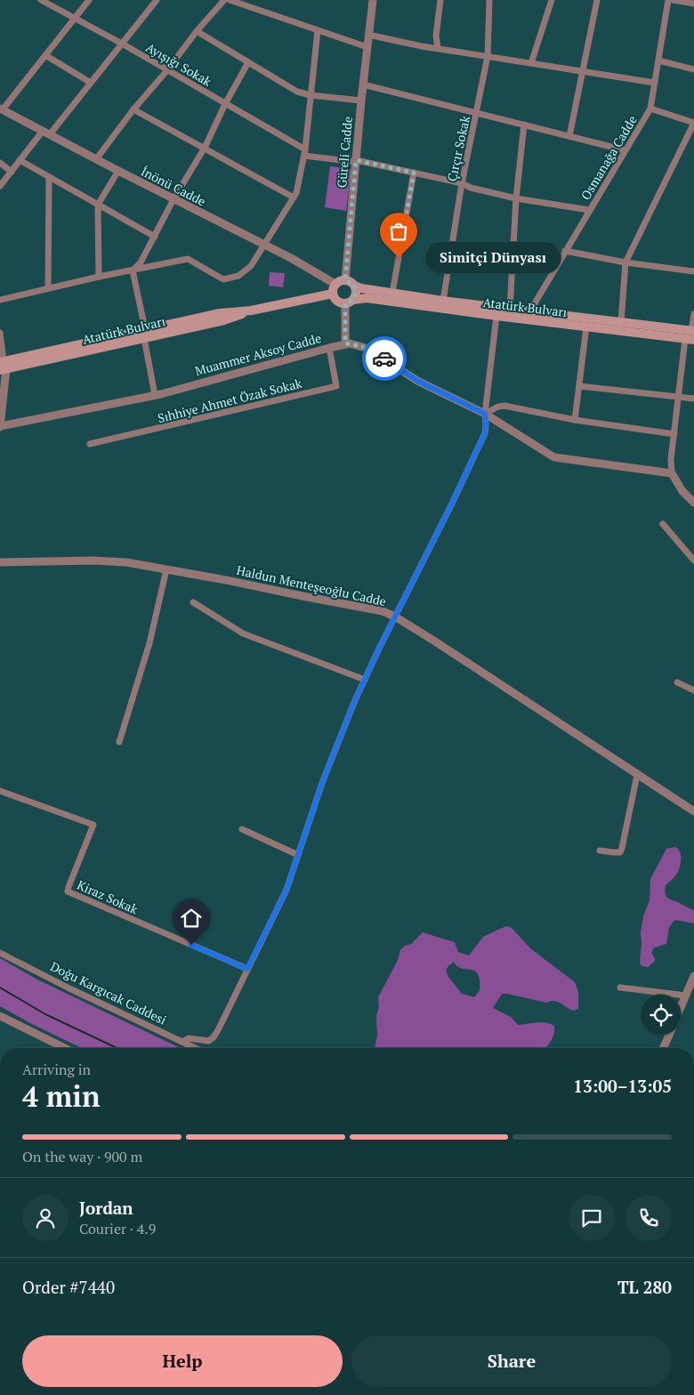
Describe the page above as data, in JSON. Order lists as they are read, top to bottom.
{
  "streets": {
    "main road": ["Atatürk Bulvarı"],
    "street": [
      "Ayışığı Sokak",
      "Çırçır Sokak",
      "Güreli Cadde",
      "Osmanağa Cadde",
      "İnönü Cadde",
      "Muammer Aksoy Cadde",
      "Sıhhiye Ahmet Özak Sokak",
      "Haldun Menteşeoğlu Cadde",
      "Kiraz Sokak",
      "Doğu Kargıcak Caddesi"
    ]
  },
  "crossings": [
    ["Ayışığı Sokak", "Çırçır Sokak"],
    ["Ayışığı Sokak", "Güreli Cadde"],
    ["Ayışığı Sokak", "Osmanağa Cadde"],
    ["Çırçır Sokak", "Atatürk Bulvarı"],
    ["Güreli Cadde", "İnönü Cadde"],
    ["Güreli Cadde", "Atatürk Bulvarı"],
    ["Osmanağa Cadde", "Atatürk Bulvarı"],
    ["İnönü Cadde", "Atatürk Bulvarı"],
    ["Muammer Aksoy Cadde", "Sıhhiye Ahmet Özak Sokak"]
  ],
  "places": ["Simitçi Dünyası"],
  "page": {
    "bubble": "Simitçi Dünyası",
    "heading": ["4 min", "Arriving in", "13:00–13:05"],
    "panel": [
      "Jordan",
      "Courier · 4.9",
      "Order #7440",
      "TL 280"
    ],
    "bar": "On the way · 900 m",
    "buttons": ["Help", "Share"]
  }
}
